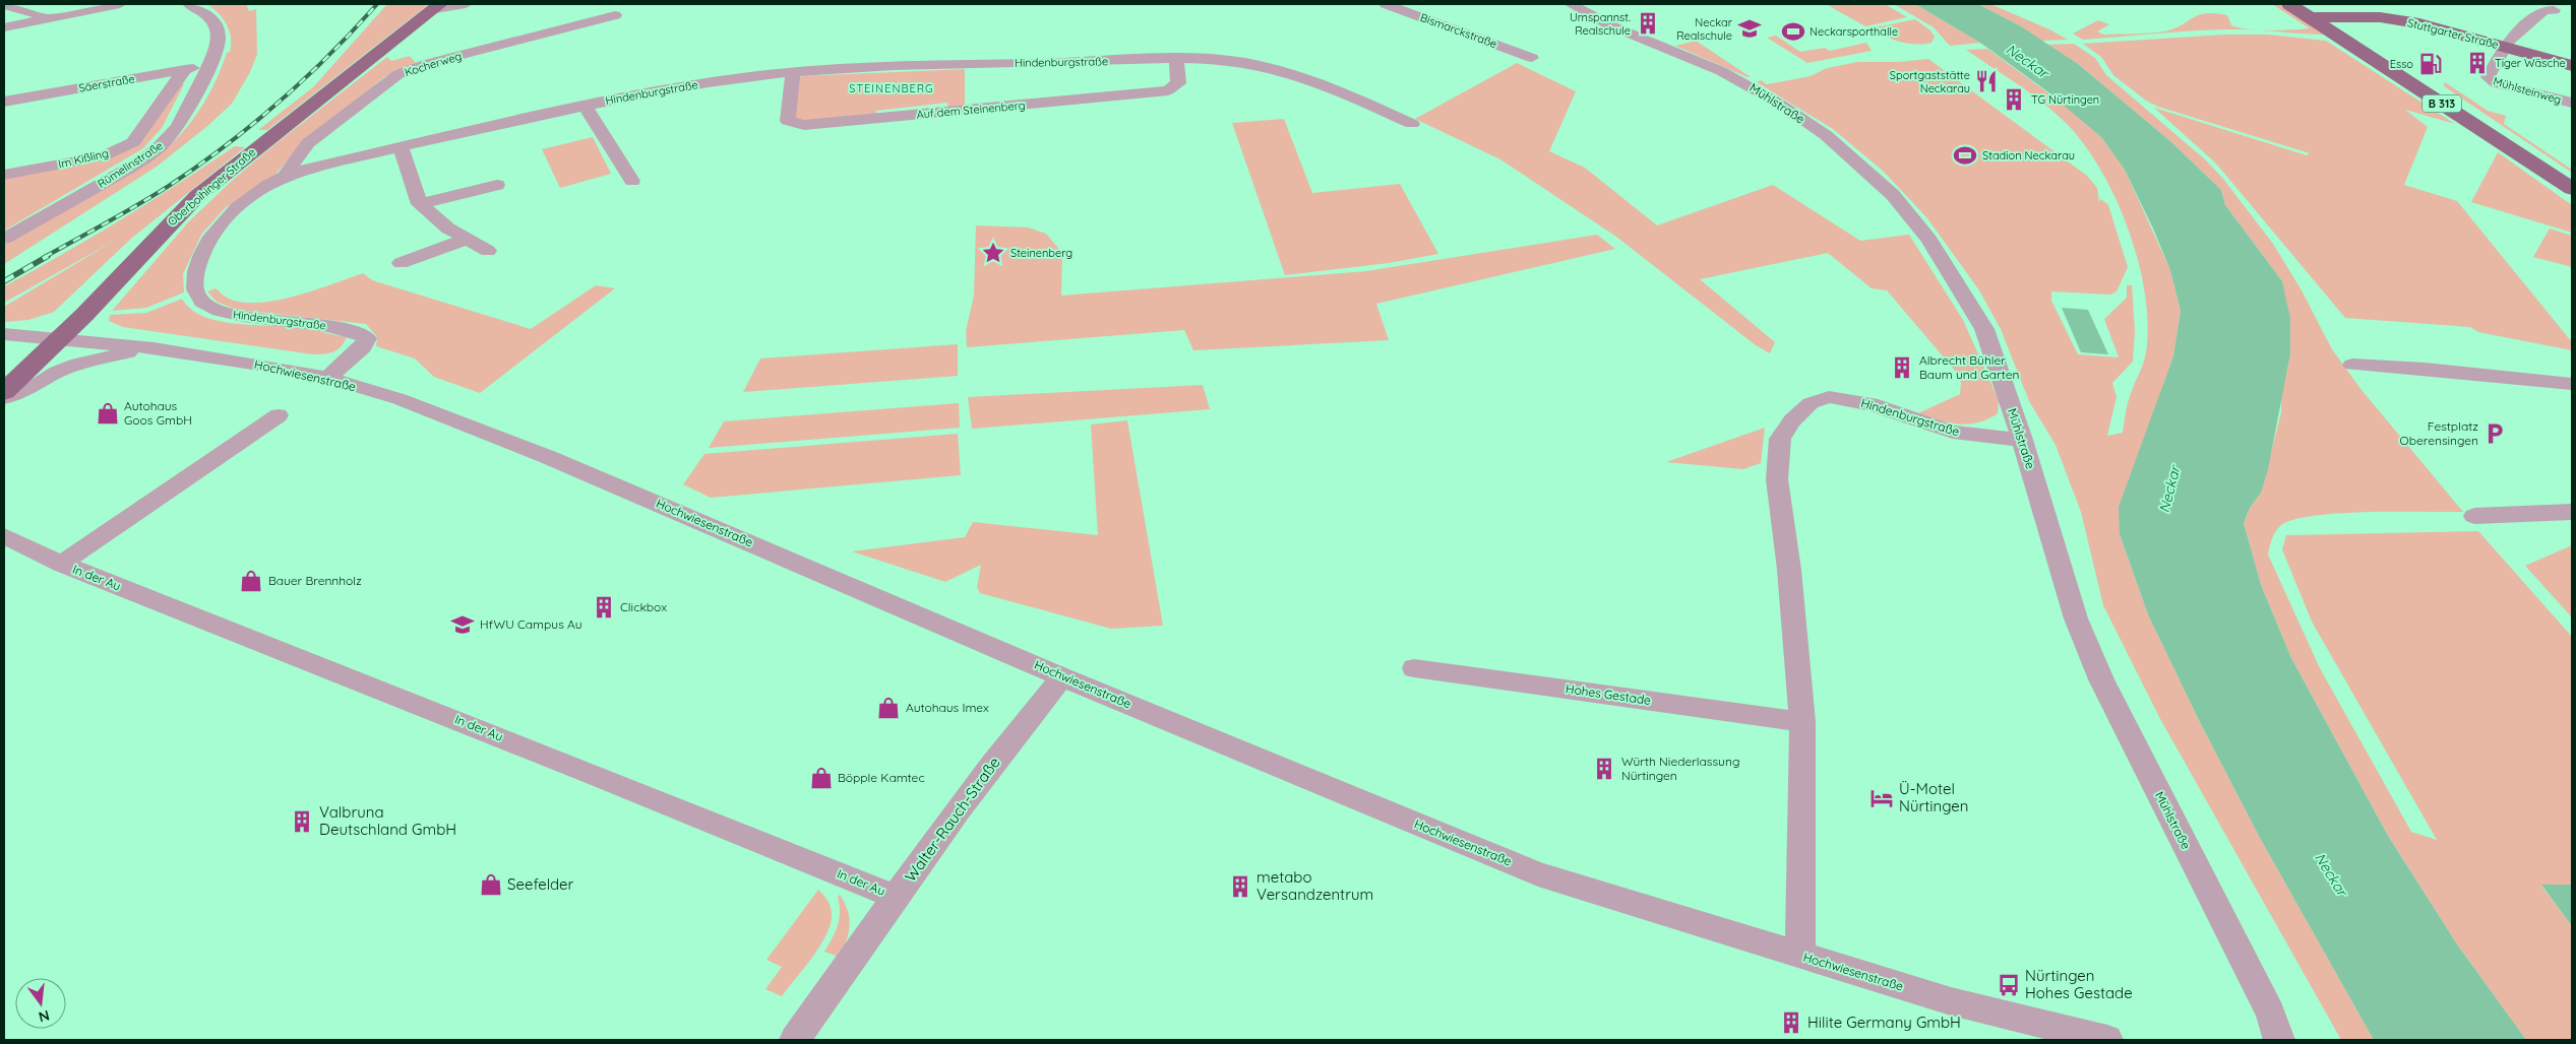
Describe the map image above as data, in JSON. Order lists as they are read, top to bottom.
{
  "streets": {
    "main road": ["Stuttgarter Straße", "B 313", "Oberboihinger Straße"],
    "street": [
      "Bismarckstraße",
      "Hindenburgstraße",
      "Kocherweg",
      "Säerstraße",
      "Mühlsteinweg",
      "Mühlstraße",
      "Auf dem Steinenberg",
      "Im Kißling",
      "Rümelinstraße",
      "Hochwiesenstraße",
      "In der Au",
      "Hohes Gestade",
      "Walter-Rauch-Straße"
    ]
  },
  "crossings": [
    ["Stuttgarter Straße", "Mühlsteinweg"],
    ["Stuttgarter Straße", "B 313"],
    ["Hindenburgstraße", "Kocherweg"],
    ["Hindenburgstraße", "Mühlstraße"],
    ["Hindenburgstraße", "Auf dem Steinenberg"],
    ["Hindenburgstraße", "Hochwiesenstraße"],
    ["Hindenburgstraße", "Hohes Gestade"],
    ["Säerstraße", "Im Kißling"],
    ["Säerstraße", "Rümelinstraße"],
    ["Oberboihinger Straße", "Hochwiesenstraße"],
    ["Hochwiesenstraße", "Walter-Rauch-Straße"],
    ["In der Au", "Walter-Rauch-Straße"]
  ],
  "districts": ["STEINENBERG"],
  "water": ["Neckar"],
  "places": {
    "building": [
      "Umspannst. Realschule",
      "Tiger Wäsche",
      "TG Nürtingen",
      "Albrecht Bühler Baum und Garten",
      "Clickbox",
      "Würth Niederlassung Nürtingen",
      "Valbruna Deutschland GmbH",
      "metabo Versandzentrum",
      "Hilite Germany GmbH"
    ],
    "school or university": ["Neckar Realschule", "HfWU Campus Au"],
    "sports": ["Neckarsporthalle", "Stadion Neckarau"],
    "fuel station": ["Esso"],
    "restaurant": ["Sportgaststätte Neckarau"],
    "place": ["Steinenberg"],
    "shop": [
      "Autohaus Goos GmbH",
      "Bauer Brennholz",
      "Autohaus Imex",
      "Böpple Kamtec",
      "Seefelder"
    ],
    "parking": ["Festplatz Oberensingen"],
    "hotel": ["Ü-Motel Nürtingen"],
    "bus stop": ["Nürtingen Hohes Gestade"]
  },
  "north": "bottom"
}
